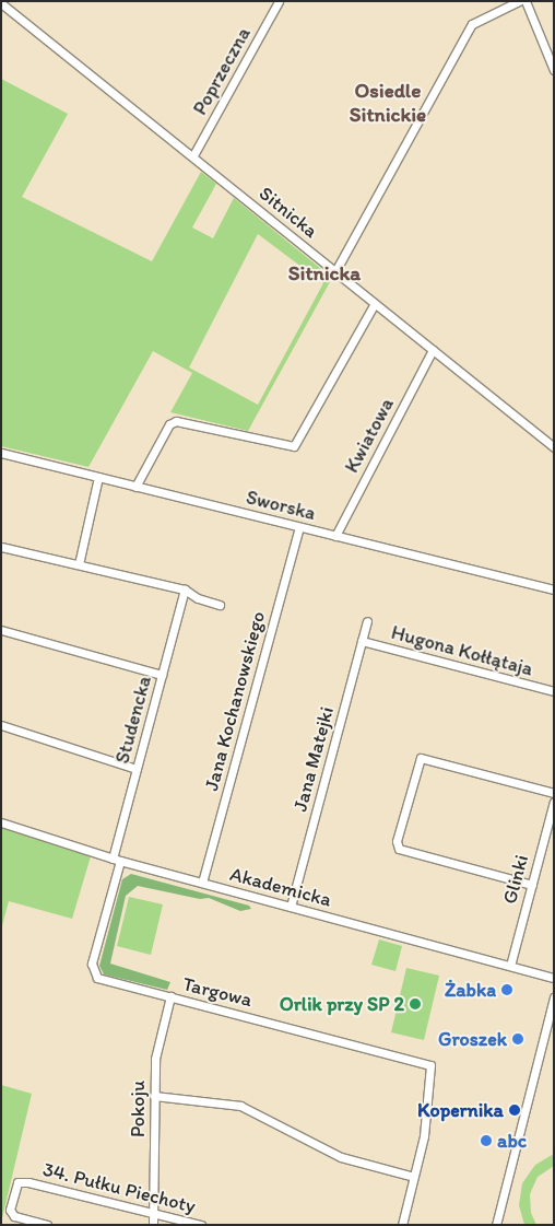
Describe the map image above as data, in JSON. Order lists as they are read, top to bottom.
{
  "streets": {
    "street": [
      "Poprzeczna",
      "Sitnicka",
      "Kwiatowa",
      "Sworska",
      "Hugona Kołłątaja",
      "Jana Kochanowskiego",
      "Studencka",
      "Jana Matejki",
      "Glinki",
      "Akademicka",
      "Targowa",
      "Pokoju",
      "34. Pułku Piechoty"
    ]
  },
  "crossings": [
    ["Poprzeczna", "Sitnicka"],
    ["Sitnicka", "Kwiatowa"],
    ["Kwiatowa", "Sworska"],
    ["Sworska", "Jana Kochanowskiego"],
    ["Hugona Kołłątaja", "Jana Matejki"],
    ["Jana Kochanowskiego", "Akademicka"],
    ["Studencka", "Akademicka"],
    ["Studencka", "Targowa"],
    ["Jana Matejki", "Akademicka"],
    ["Glinki", "Akademicka"],
    ["Targowa", "Pokoju"],
    ["Pokoju", "34. Pułku Piechoty"]
  ],
  "districts": ["Osiedle Sitnickie", "Sitnicka"],
  "places": [
    "Żabka",
    "Orlik przy SP 2",
    "Groszek",
    "Kopernika",
    "abc"
  ]
}
